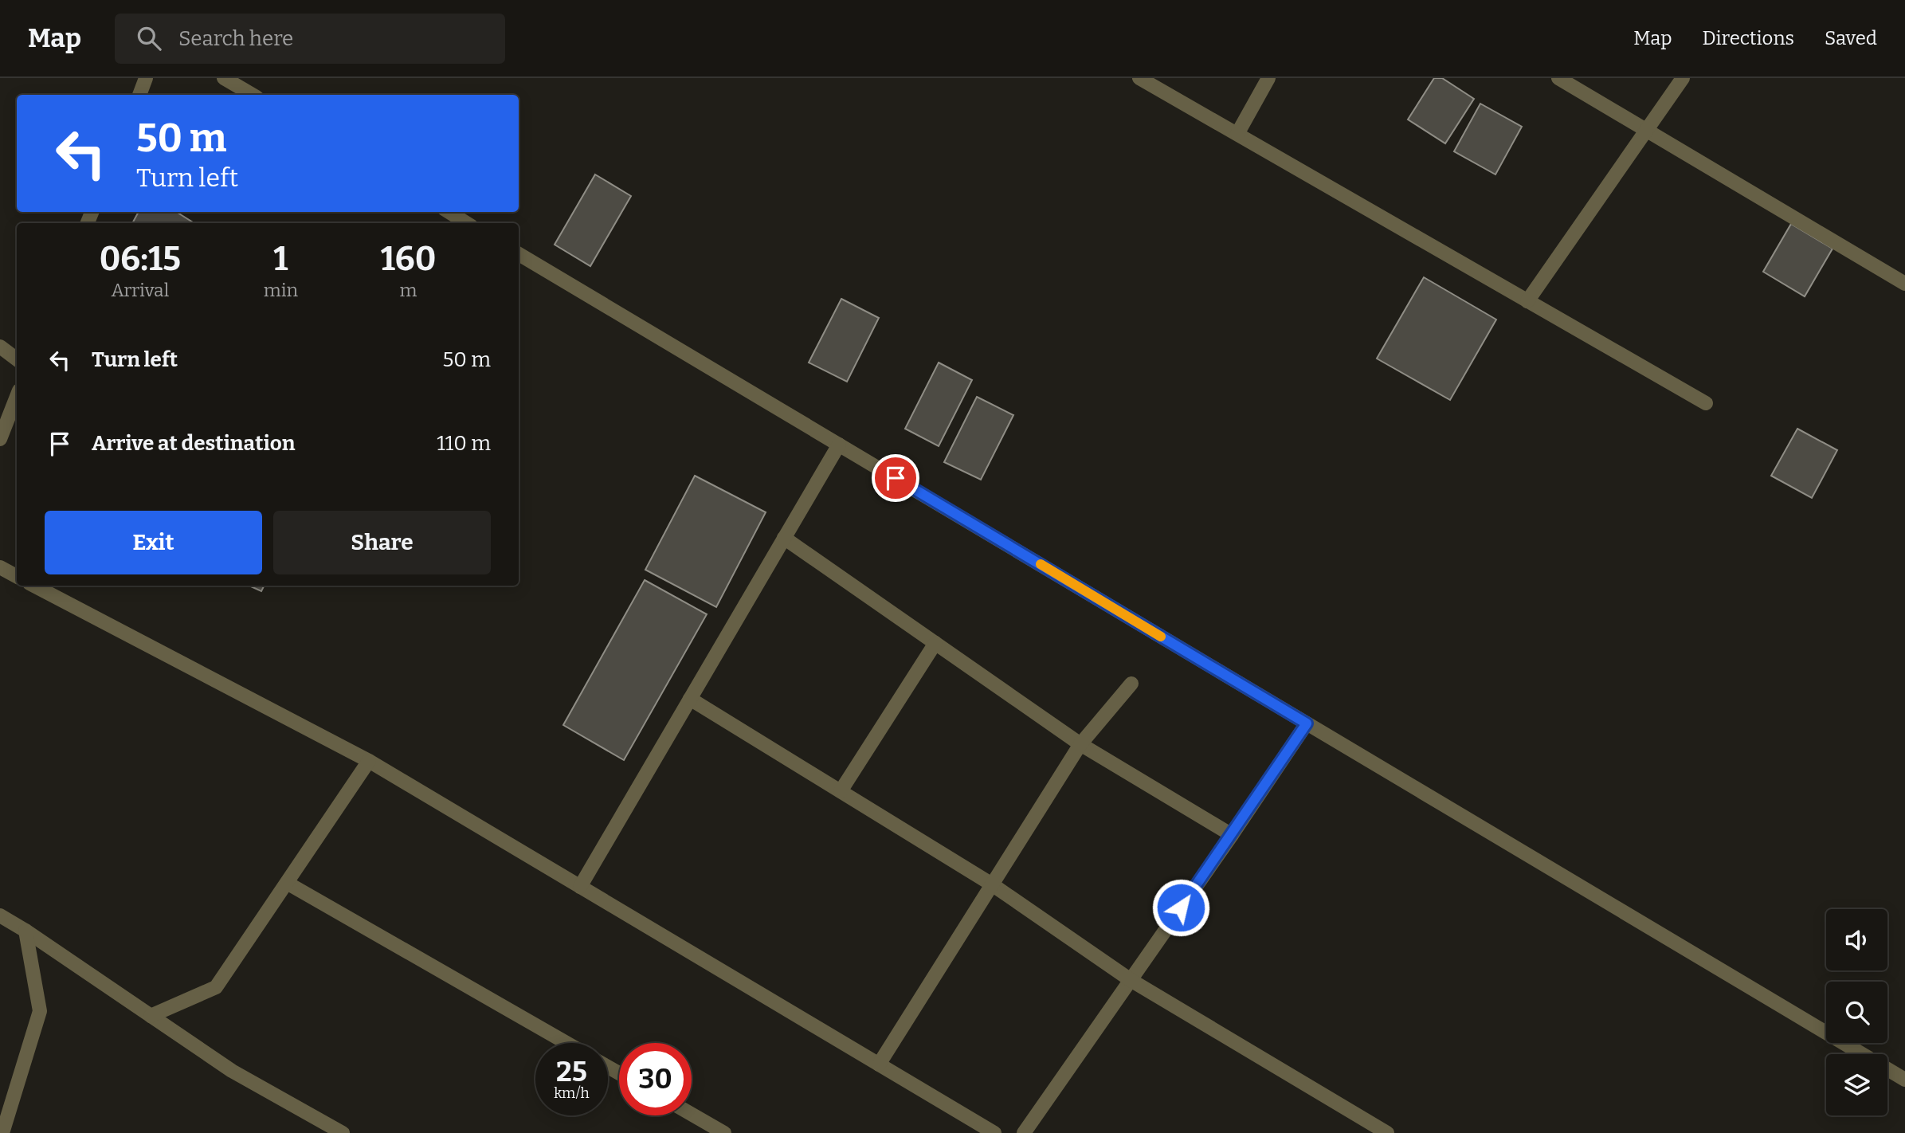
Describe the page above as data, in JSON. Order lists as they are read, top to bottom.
{
  "page": {
    "header": "Map",
    "search": "Search here",
    "nav": ["Map", "Directions", "Saved"],
    "turn": ["50 m", "Turn left"],
    "eta": [
      "06:15",
      "Arrival",
      "1",
      "min",
      "160",
      "m"
    ],
    "list": [
      {
        "name": "Turn left",
        "value": "50 m"
      },
      {
        "name": "Arrive at destination",
        "value": "110 m"
      }
    ],
    "buttons": ["Exit", "Share"],
    "speed": "25 km/h",
    "limit": "30"
  }
}
